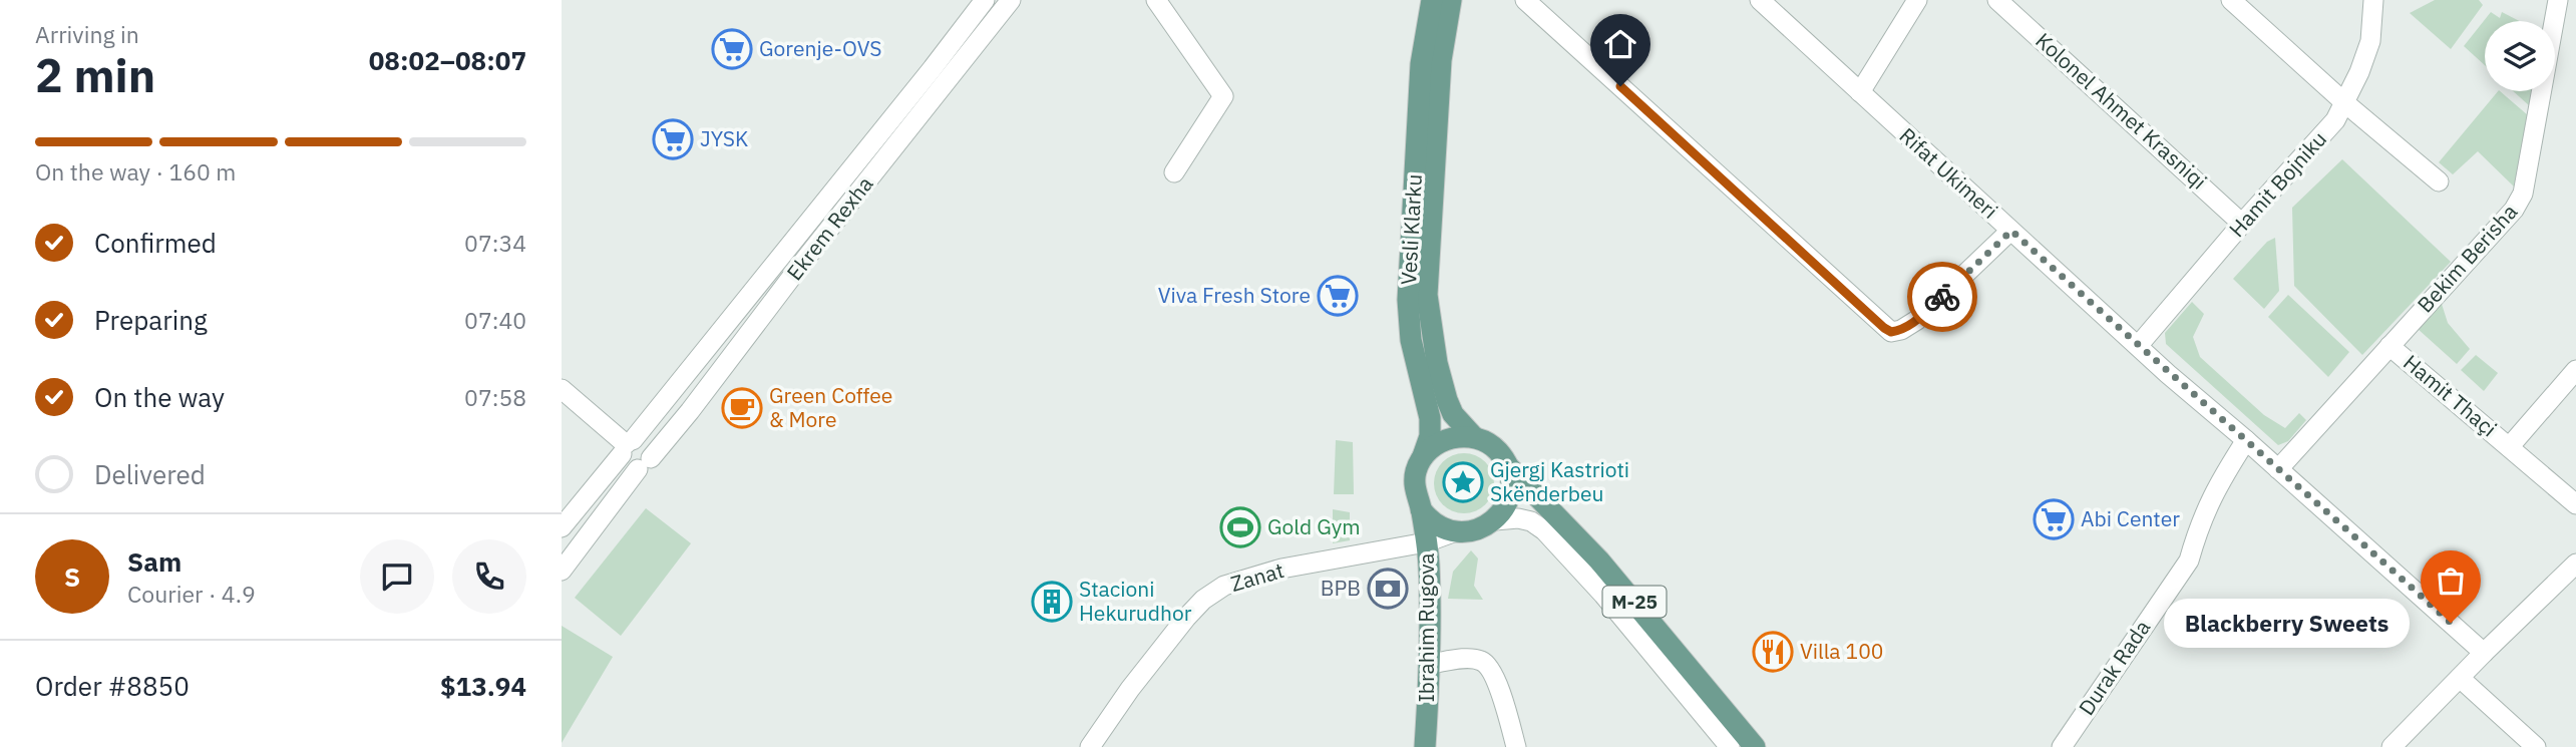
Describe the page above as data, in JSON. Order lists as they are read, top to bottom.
{
  "streets": {
    "main road": ["Vesli Klarku", "M-25", "Ibrahim Rugova"],
    "street": [
      "Kolonel Ahmet Krasniqi",
      "Rifat Ukimeri",
      "Hamit Bojniku",
      "Ekrem Rexha",
      "Bekim Berisha",
      "Hamit Thaçi",
      "Zanat",
      "Durak Rada"
    ]
  },
  "crossings": [
    ["Kolonel Ahmet Krasniqi", "Hamit Bojniku"],
    ["Rifat Ukimeri", "Hamit Bojniku"],
    ["Rifat Ukimeri", "Bekim Berisha"],
    ["Rifat Ukimeri", "Durak Rada"],
    ["Vesli Klarku", "Zanat"],
    ["Vesli Klarku", "M-25"],
    ["Vesli Klarku", "Ibrahim Rugova"],
    ["Bekim Berisha", "Hamit Thaçi"],
    ["Zanat", "M-25"],
    ["Zanat", "Ibrahim Rugova"],
    ["M-25", "Ibrahim Rugova"]
  ],
  "places": {
    "supermarket": [
      "Gorenje-OVS",
      "JYSK",
      "Viva Fresh Store",
      "Abi Center"
    ],
    "cafe": ["Green Coffee & More"],
    "place": ["Gjergj Kastrioti Skënderbeu"],
    "sports": ["Gold Gym"],
    "bank": ["BPB"],
    "building": ["Stacioni Hekurudhor"],
    "other": ["Blackberry Sweets"],
    "restaurant": ["Villa 100"]
  },
  "page": {
    "heading": ["2 min", "Arriving in", "08:02–08:07"],
    "panel": [
      "Sam",
      "Courier · 4.9",
      "Order #8850",
      "$13.94"
    ],
    "bar": "On the way · 160 m",
    "list": [
      ["Confirmed", "07:34"],
      ["Preparing", "07:40"],
      ["On the way", "07:58"],
      "Delivered"
    ],
    "round": "S",
    "bubble": "Blackberry Sweets"
  }
}
